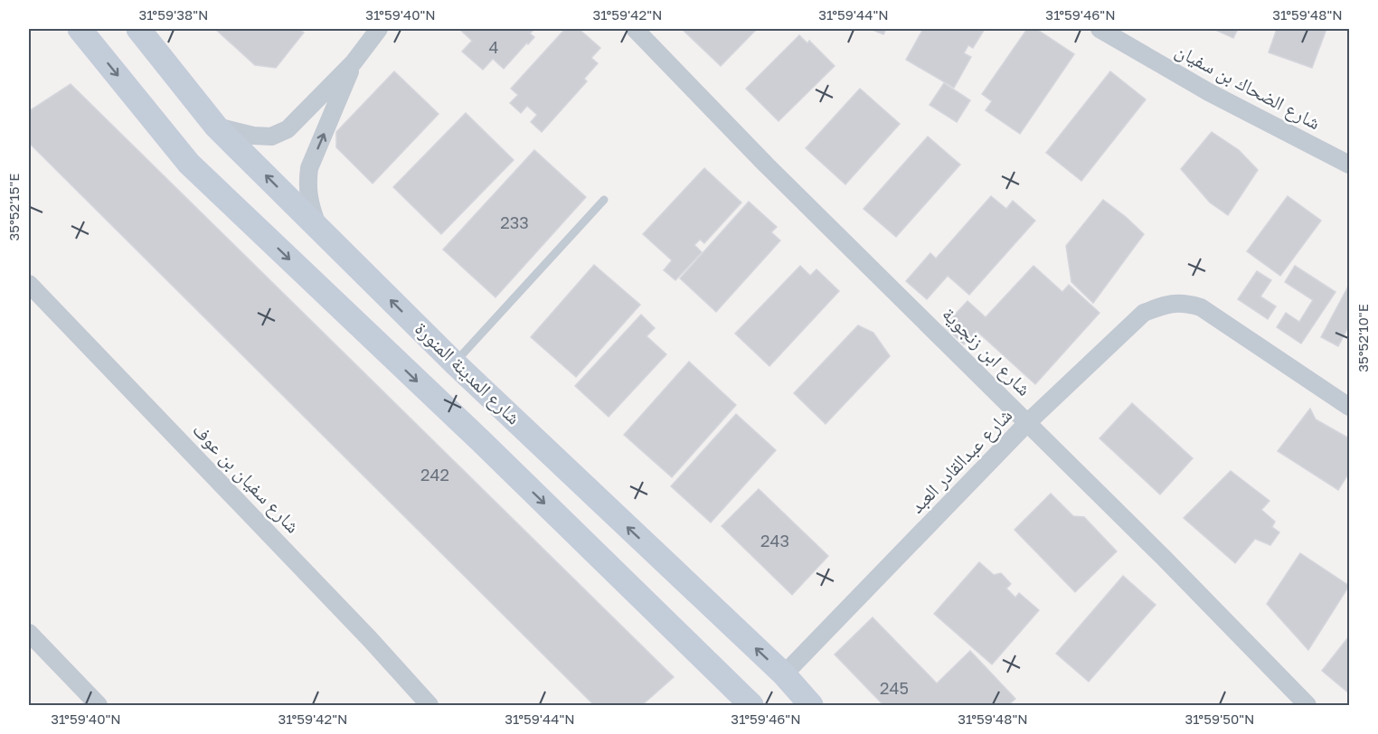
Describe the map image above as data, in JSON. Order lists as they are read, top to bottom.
{
  "streets": {
    "main road": ["شارع المدينة المنورة"],
    "street": [
      "شارع الضحاك بن سفيان",
      "شارع ابن زنجوية",
      "شارع عبدالقادر العبد",
      "شارع سفيان بن عوف"
    ]
  },
  "crossings": [
    ["شارع ابن زنجوية", "شارع عبدالقادر العبد"],
    ["شارع المدينة المنورة", "شارع عبدالقادر العبد"]
  ],
  "house_numbers": [
    "4",
    "233",
    "242",
    "243",
    "245"
  ],
  "coordinates": [
    "31°59'38\"N",
    "31°59'40\"N",
    "31°59'42\"N",
    "31°59'44\"N",
    "31°59'46\"N",
    "31°59'48\"N",
    "35°52'15\"E",
    "35°52'10\"E",
    "31°59'50\"N"
  ]
}
